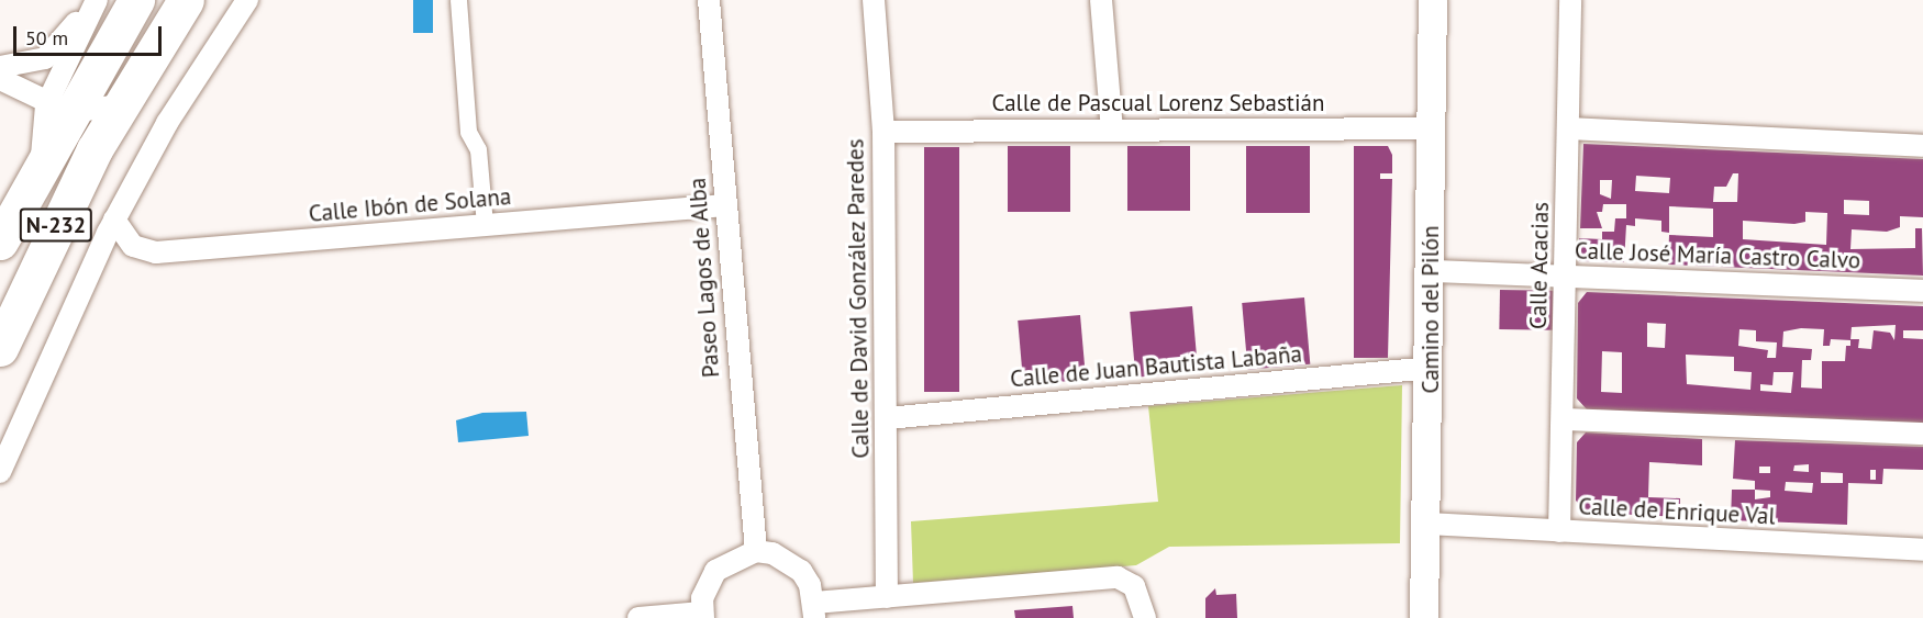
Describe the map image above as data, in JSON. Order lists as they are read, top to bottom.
{
  "streets": {
    "highway": ["N-232"],
    "street": [
      "Calle de Pascual Lorenz Sebastián",
      "Calle Ibón de Solana",
      "Calle José María Castro Calvo",
      "Calle Acacias",
      "Paseo Lagos de Alba",
      "Calle de David González Paredes",
      "Camino del Pilón",
      "Calle de Juan Bautista Labaña",
      "Calle de Enrique Val"
    ]
  },
  "crossings": [
    ["Calle de Pascual Lorenz Sebastián", "Calle de David González Paredes"],
    ["Calle de Pascual Lorenz Sebastián", "Camino del Pilón"],
    ["Calle Ibón de Solana", "Paseo Lagos de Alba"],
    ["Calle José María Castro Calvo", "Calle Acacias"],
    ["Calle José María Castro Calvo", "Camino del Pilón"],
    ["Calle Acacias", "Calle de Enrique Val"],
    ["Calle de David González Paredes", "Calle de Juan Bautista Labaña"],
    ["Camino del Pilón", "Calle de Juan Bautista Labaña"],
    ["Camino del Pilón", "Calle de Enrique Val"]
  ],
  "scale_bar": "50 m"
}
